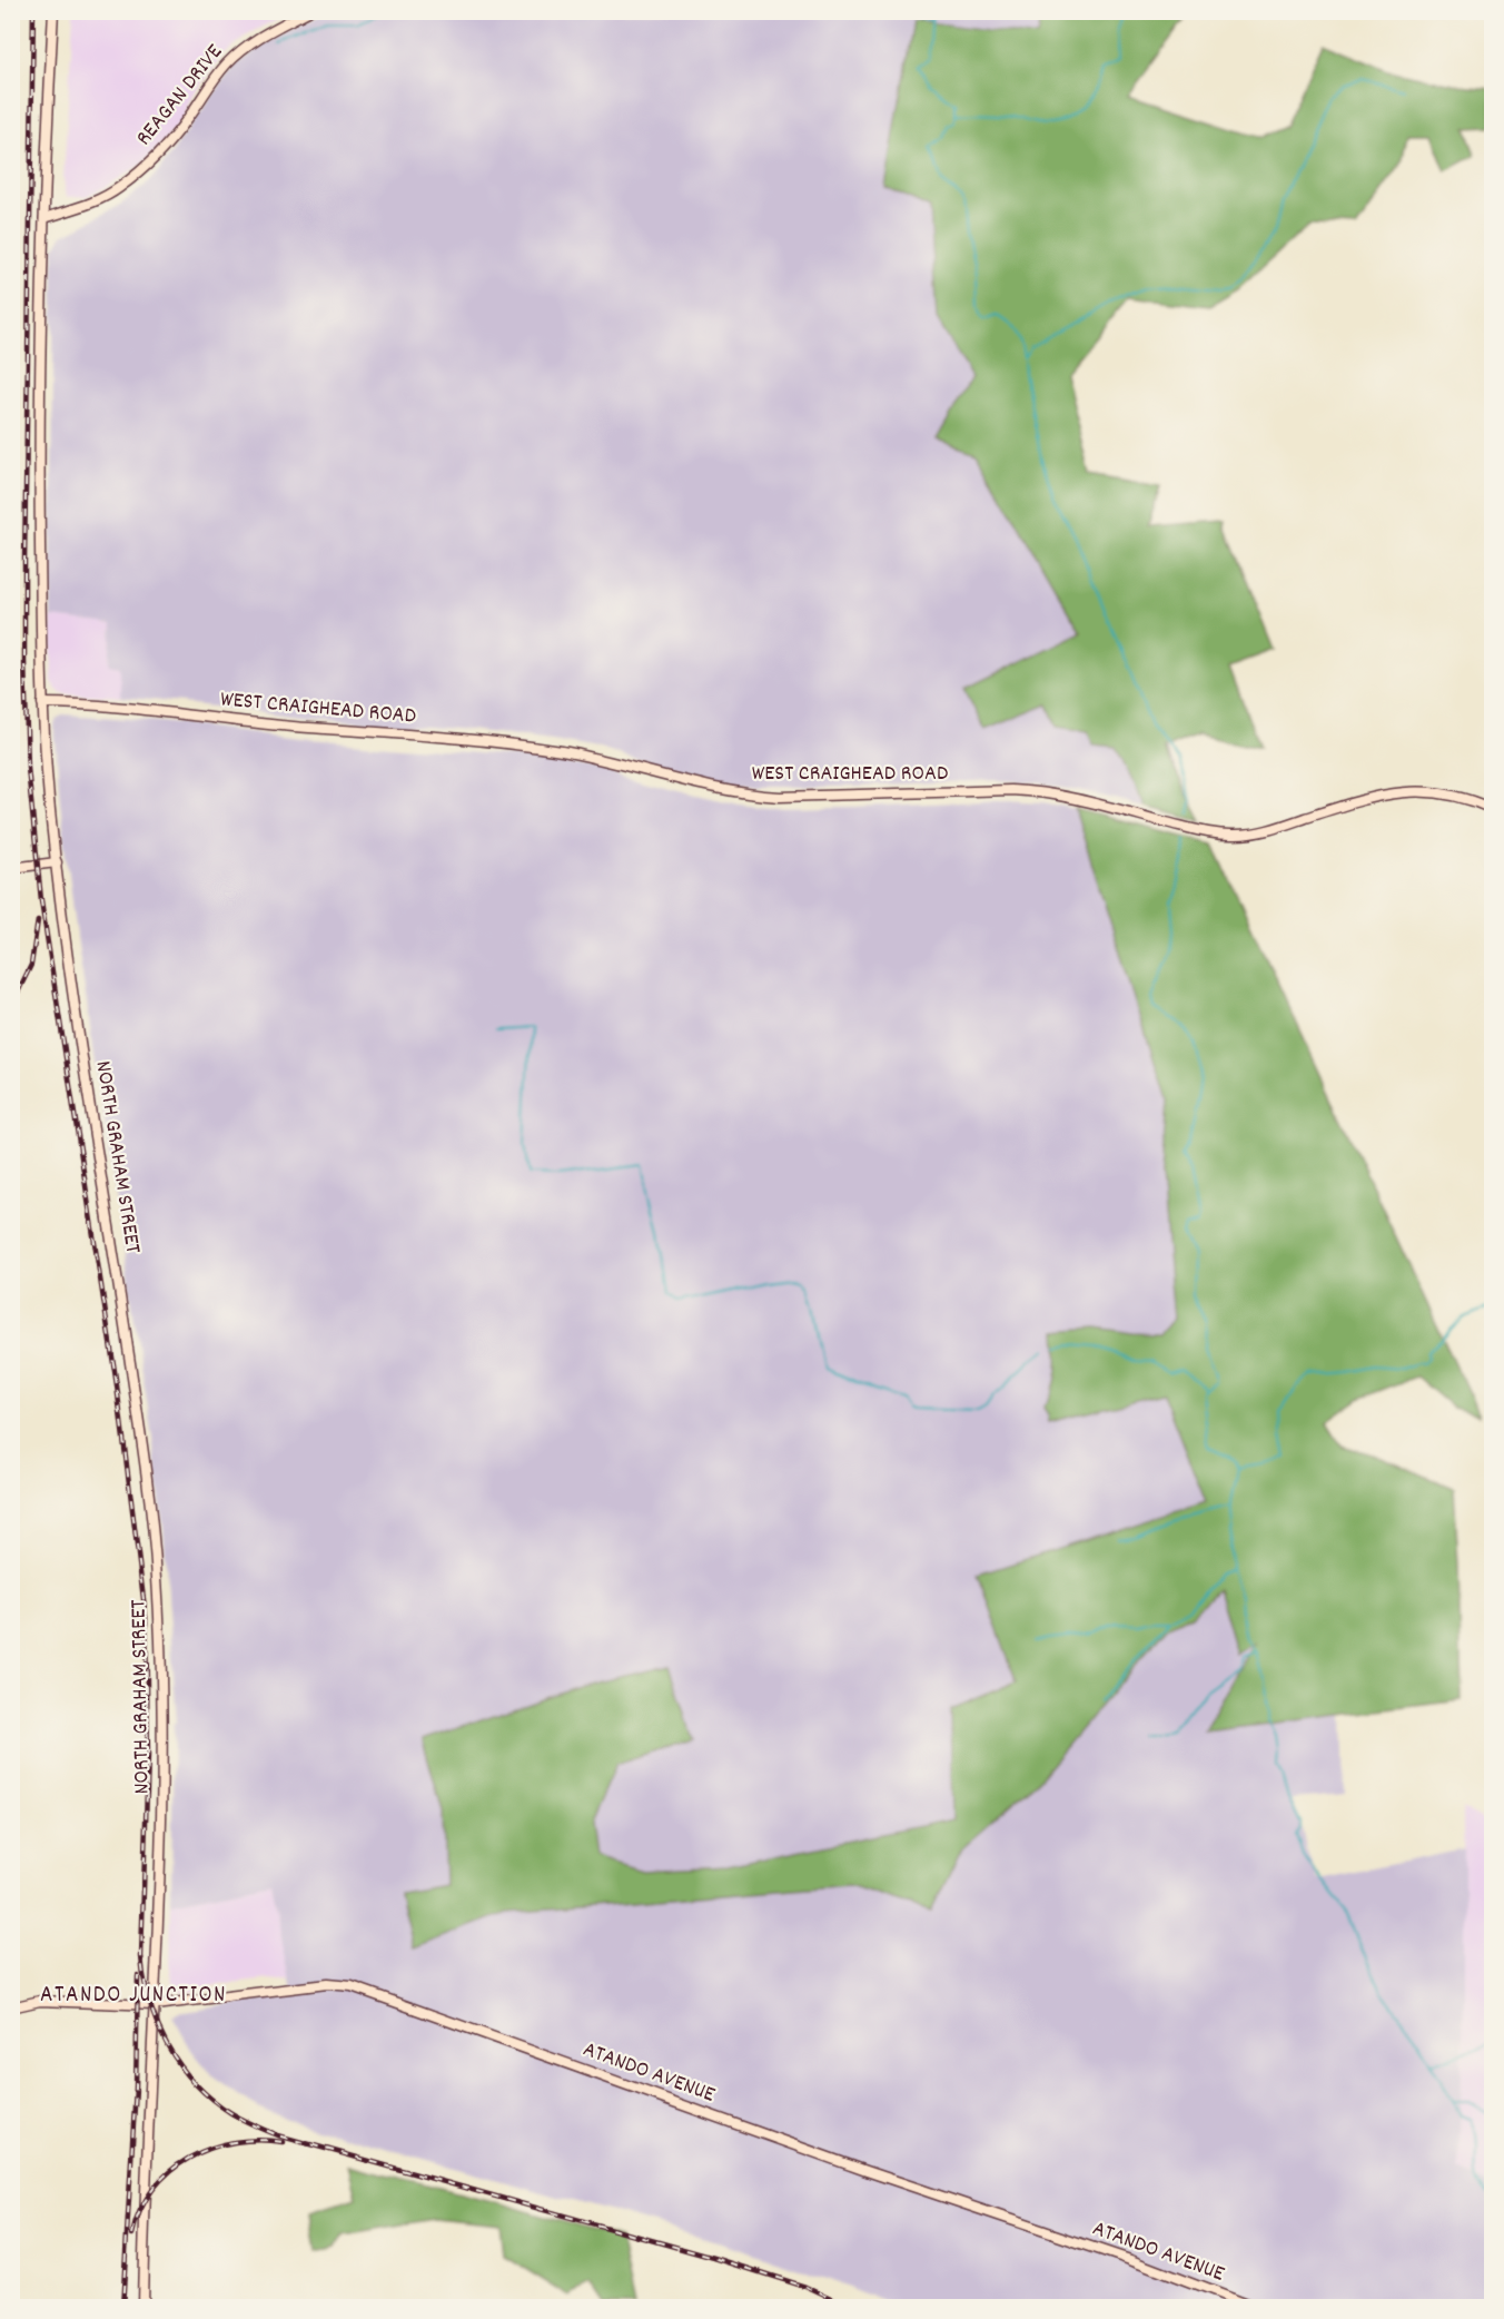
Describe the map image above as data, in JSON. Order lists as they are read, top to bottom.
{
  "streets": {
    "main road": [
      "REAGAN DRIVE",
      "WEST CRAIGHEAD ROAD",
      "NORTH GRAHAM STREET",
      "ATANDO AVENUE"
    ]
  },
  "crossings": [
    ["REAGAN DRIVE", "NORTH GRAHAM STREET"],
    ["WEST CRAIGHEAD ROAD", "NORTH GRAHAM STREET"],
    ["NORTH GRAHAM STREET", "ATANDO AVENUE"]
  ],
  "districts": ["ATANDO JUNCTION"]
}
